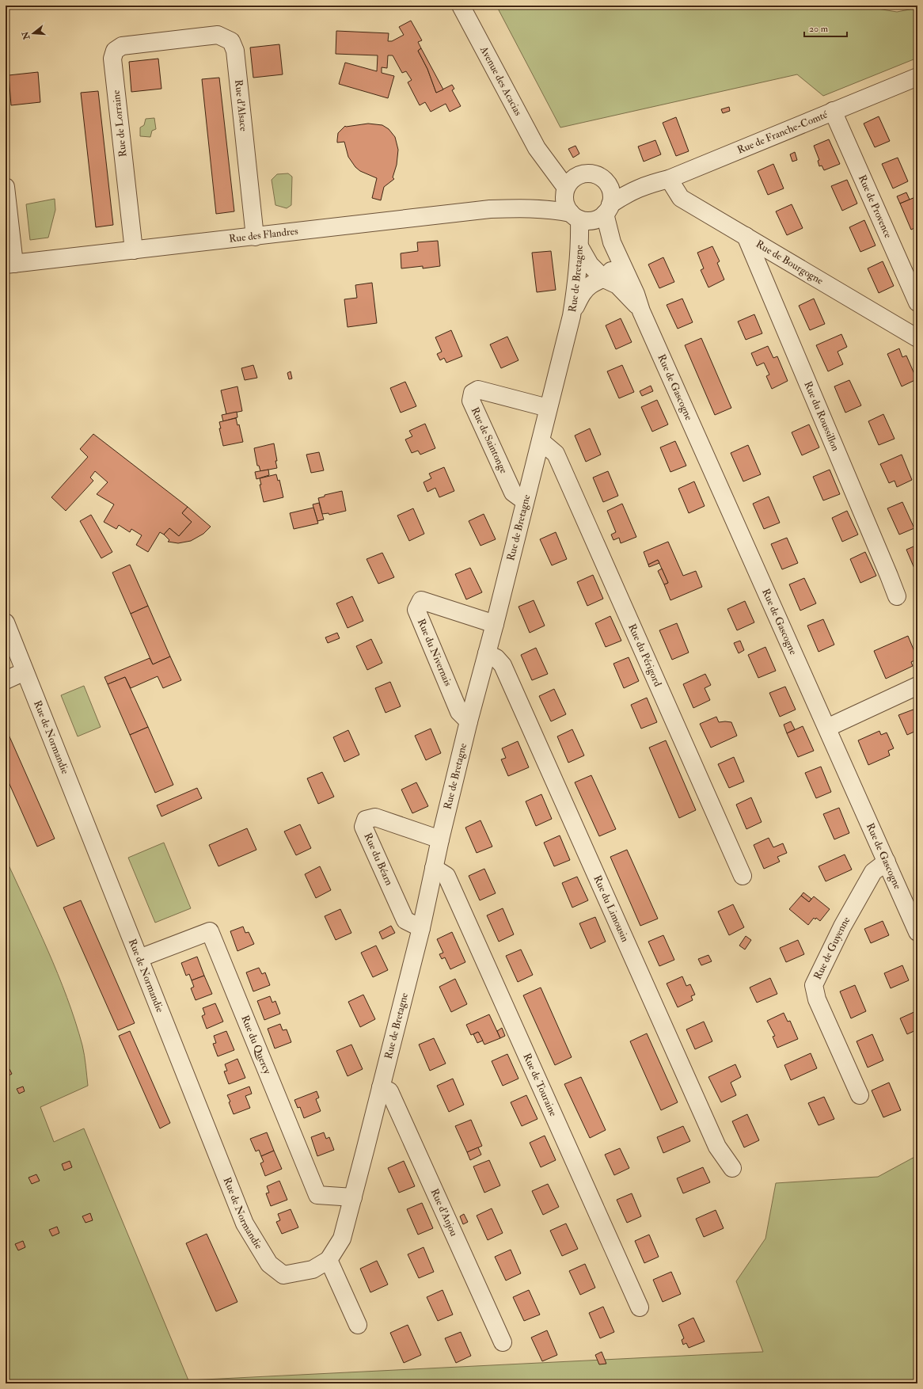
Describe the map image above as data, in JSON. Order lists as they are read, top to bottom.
{
  "streets": {
    "street": [
      "Avenue des Acacias",
      "Rue d'Alsace",
      "Rue de Lorraine",
      "Rue de Franche-Comté",
      "Rue de Provence",
      "Rue des Flandres",
      "Rue de Bourgogne",
      "Rue de Bretagne",
      "Rue de Gascogne",
      "Rue du Roussillon",
      "Rue de Saintonge",
      "Rue du Nivernais",
      "Rue du Périgord",
      "Rue de Normandie",
      "Rue du Béarn",
      "Rue du Limousin",
      "Rue de Guyenne",
      "Rue du Quercy",
      "Rue de Touraine",
      "Rue d'Anjou"
    ]
  },
  "crossings": [
    ["Avenue des Acacias", "Rue de Franche-Comté"],
    ["Avenue des Acacias", "Rue des Flandres"],
    ["Avenue des Acacias", "Rue de Bretagne"],
    ["Avenue des Acacias", "Rue de Gascogne"],
    ["Rue d'Alsace", "Rue de Lorraine"],
    ["Rue d'Alsace", "Rue des Flandres"],
    ["Rue de Lorraine", "Rue des Flandres"],
    ["Rue de Franche-Comté", "Rue de Provence"],
    ["Rue de Franche-Comté", "Rue des Flandres"],
    ["Rue de Franche-Comté", "Rue de Bourgogne"],
    ["Rue de Franche-Comté", "Rue de Bretagne"],
    ["Rue de Franche-Comté", "Rue de Gascogne"],
    ["Rue des Flandres", "Rue de Bretagne"],
    ["Rue des Flandres", "Rue de Gascogne"],
    ["Rue de Bourgogne", "Rue du Roussillon"],
    ["Rue de Bretagne", "Rue de Gascogne"],
    ["Rue de Bretagne", "Rue de Saintonge"],
    ["Rue de Bretagne", "Rue du Nivernais"],
    ["Rue de Bretagne", "Rue du Périgord"],
    ["Rue de Bretagne", "Rue de Normandie"],
    ["Rue de Bretagne", "Rue du Béarn"],
    ["Rue de Bretagne", "Rue du Limousin"],
    ["Rue de Bretagne", "Rue du Quercy"],
    ["Rue de Bretagne", "Rue de Touraine"],
    ["Rue de Bretagne", "Rue d'Anjou"],
    ["Rue de Gascogne", "Rue de Guyenne"],
    ["Rue de Normandie", "Rue du Quercy"]
  ],
  "scale_bar": "20 m",
  "north": "left"
}
